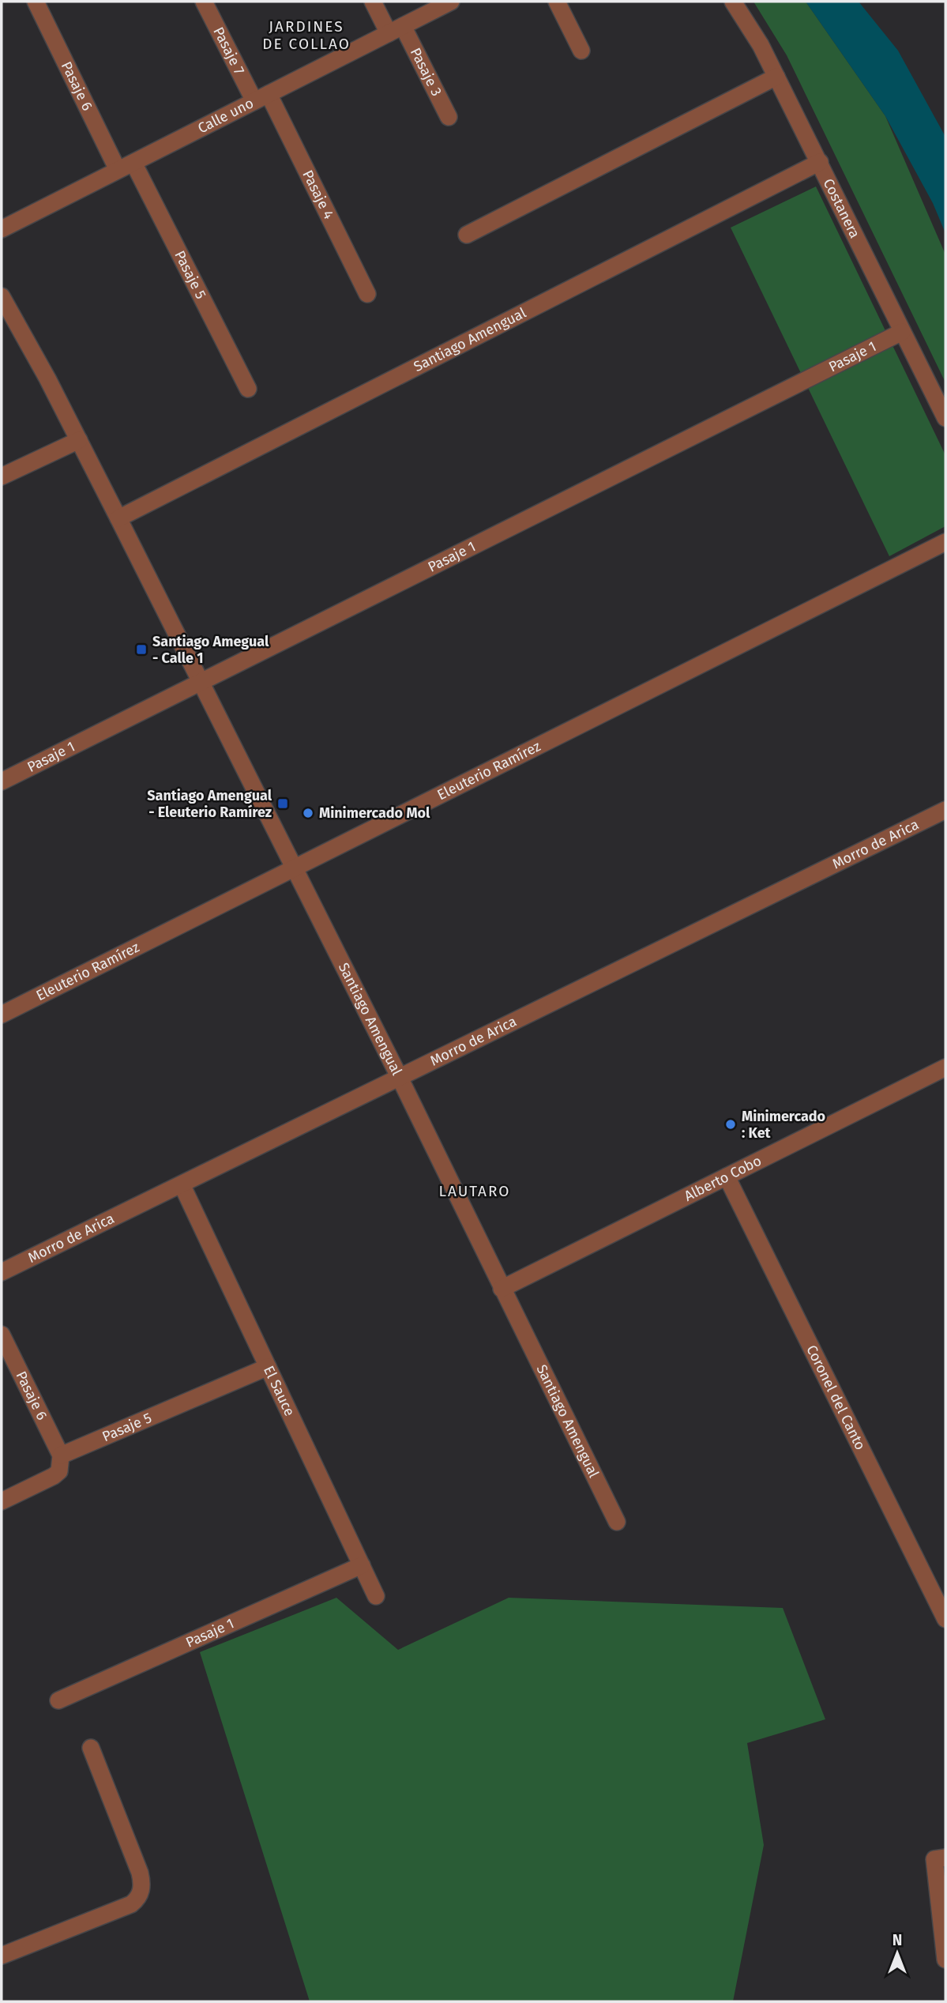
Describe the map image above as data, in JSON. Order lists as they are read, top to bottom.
{
  "streets": {
    "street": [
      "Pasaje 7",
      "Pasaje 3",
      "Pasaje 6",
      "Calle uno",
      "Pasaje 4",
      "Costanera",
      "Pasaje 5",
      "Santiago Amengual",
      "Pasaje 1",
      "Eleuterio Ramírez",
      "Morro de Arica",
      "Alberto Cobo",
      "El Sauce",
      "Coronel del Canto"
    ]
  },
  "crossings": [
    ["Pasaje 7", "Calle uno"],
    ["Pasaje 7", "Pasaje 4"],
    ["Pasaje 3", "Calle uno"],
    ["Pasaje 6", "Calle uno"],
    ["Pasaje 6", "Pasaje 5"],
    ["Calle uno", "Pasaje 4"],
    ["Calle uno", "Pasaje 5"],
    ["Costanera", "Santiago Amengual"],
    ["Costanera", "Pasaje 1"],
    ["Pasaje 5", "El Sauce"],
    ["Santiago Amengual", "Pasaje 1"],
    ["Santiago Amengual", "Eleuterio Ramírez"],
    ["Santiago Amengual", "Morro de Arica"],
    ["Santiago Amengual", "Alberto Cobo"],
    ["Pasaje 1", "El Sauce"],
    ["Morro de Arica", "El Sauce"],
    ["Alberto Cobo", "Coronel del Canto"]
  ],
  "districts": ["JARDINES DE COLLAO", "LAUTARO"],
  "places": {
    "transit": ["Santiago Amegual - Calle 1", "Santiago Amengual - Eleuterio Ramírez"],
    "other": ["Minimercado Mol", "Minimercado : Ket"]
  },
  "north": "top"
}
